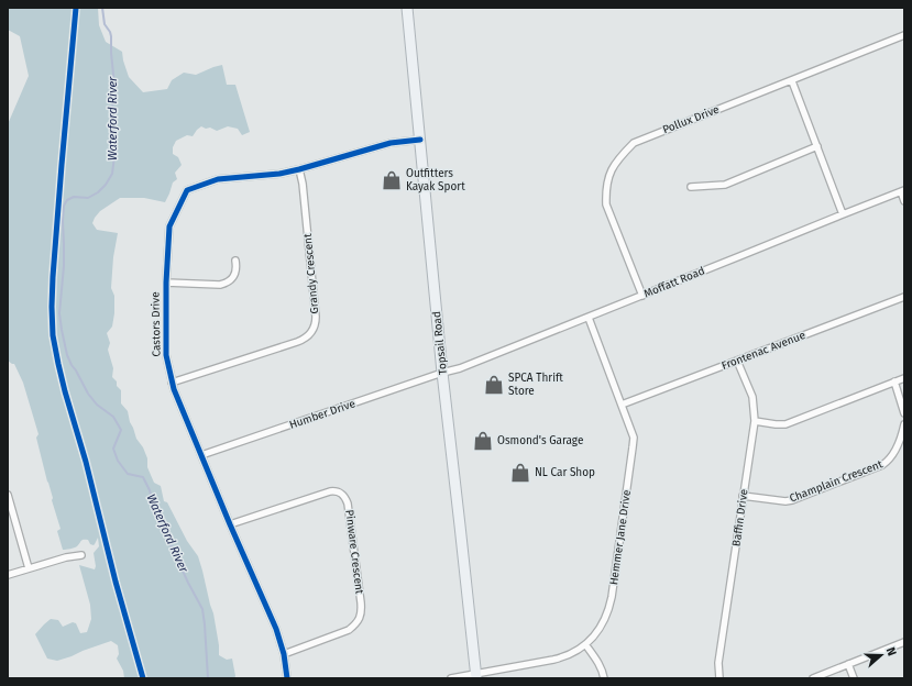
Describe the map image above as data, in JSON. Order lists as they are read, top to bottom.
{
  "streets": {
    "main road": ["Topsail Road"],
    "street": [
      "Pollux Drive",
      "Grandy Crescent",
      "Moffatt Road",
      "Castors Drive",
      "Frontenac Avenue",
      "Humber Drive",
      "Champlain Crescent",
      "Baffin Drive",
      "Hemmer Jane Drive",
      "Pinware Crescent"
    ]
  },
  "crossings": [
    ["Pollux Drive", "Moffatt Road"],
    ["Grandy Crescent", "Castors Drive"],
    ["Moffatt Road", "Topsail Road"],
    ["Moffatt Road", "Humber Drive"],
    ["Moffatt Road", "Hemmer Jane Drive"],
    ["Castors Drive", "Topsail Road"],
    ["Castors Drive", "Humber Drive"],
    ["Castors Drive", "Pinware Crescent"],
    ["Topsail Road", "Humber Drive"],
    ["Topsail Road", "Hemmer Jane Drive"],
    ["Frontenac Avenue", "Baffin Drive"],
    ["Frontenac Avenue", "Hemmer Jane Drive"],
    ["Champlain Crescent", "Baffin Drive"]
  ],
  "water": ["Waterford River"],
  "places": {
    "shop": [
      "Outfitters Kayak Sport",
      "SPCA Thrift Store",
      "Osmond's Garage",
      "NL Car Shop"
    ]
  },
  "north": "right"
}
